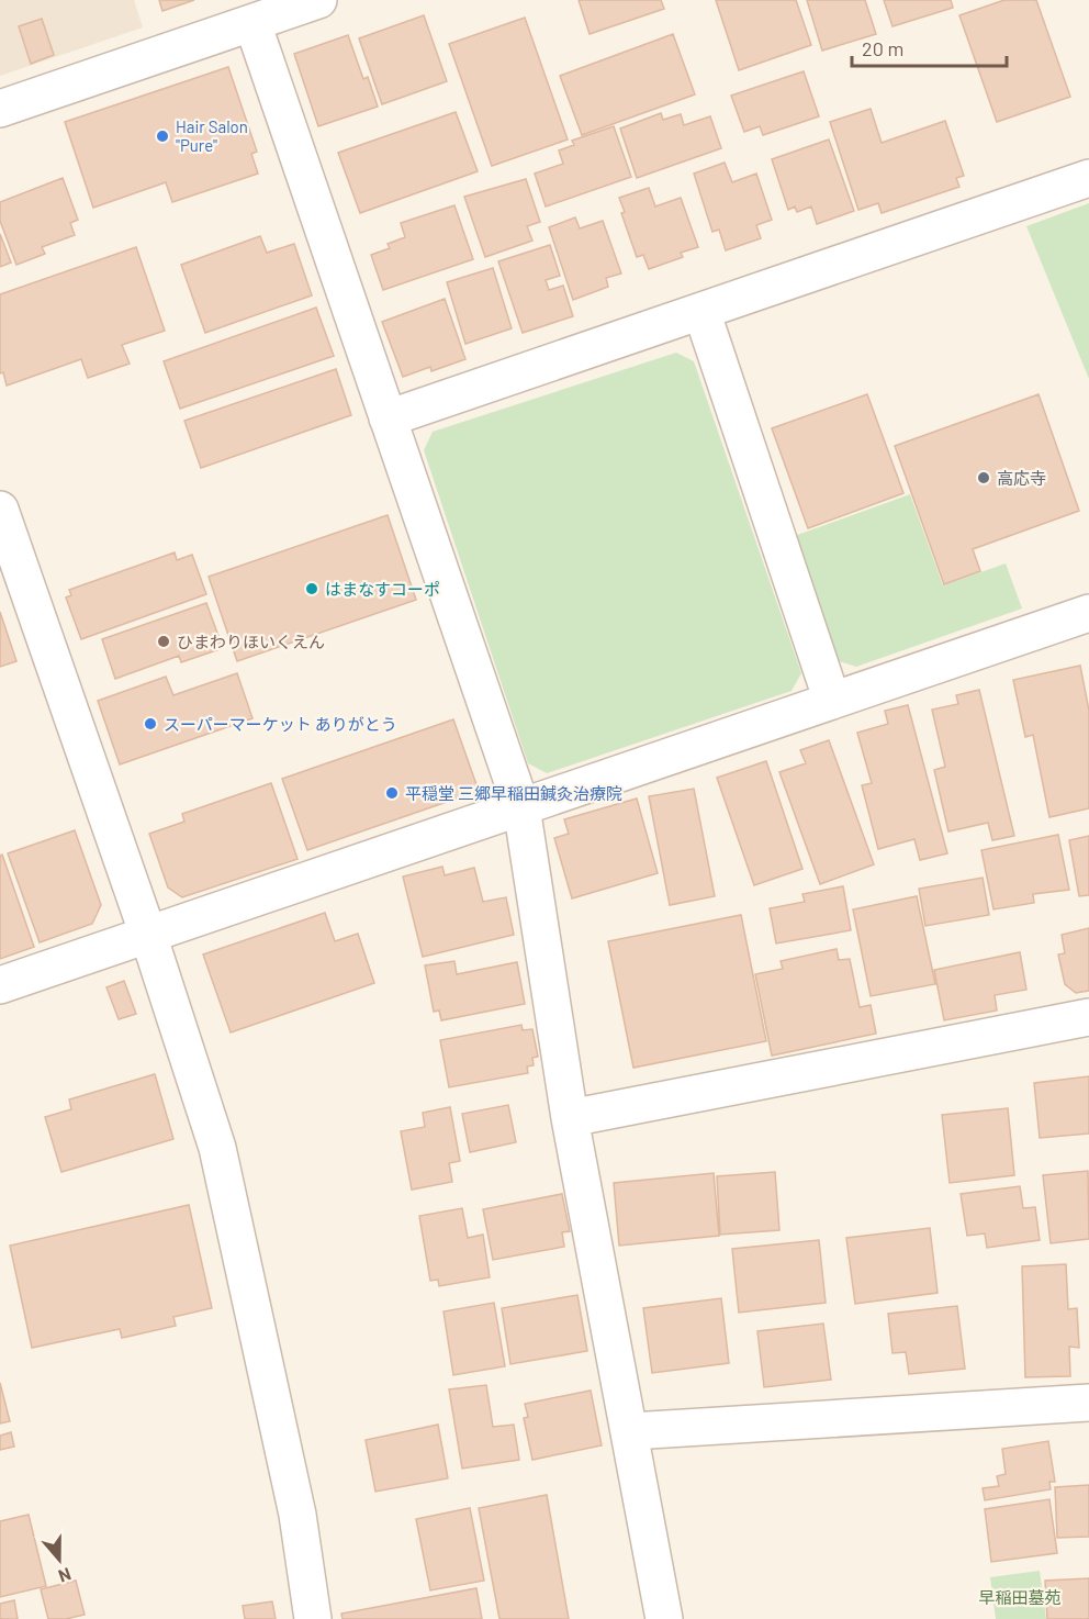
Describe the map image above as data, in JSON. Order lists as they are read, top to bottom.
{
  "parks": ["早稲田墓苑"],
  "places": [
    "Hair Salon \"Pure\"",
    "高応寺",
    "はまなすコーポ",
    "ひまわりほいくえん",
    "スーパーマーケット ありがとう",
    "平穏堂 三郷早稲田鍼灸治療院"
  ],
  "scale_bar": "20 m",
  "north": "bottom"
}
